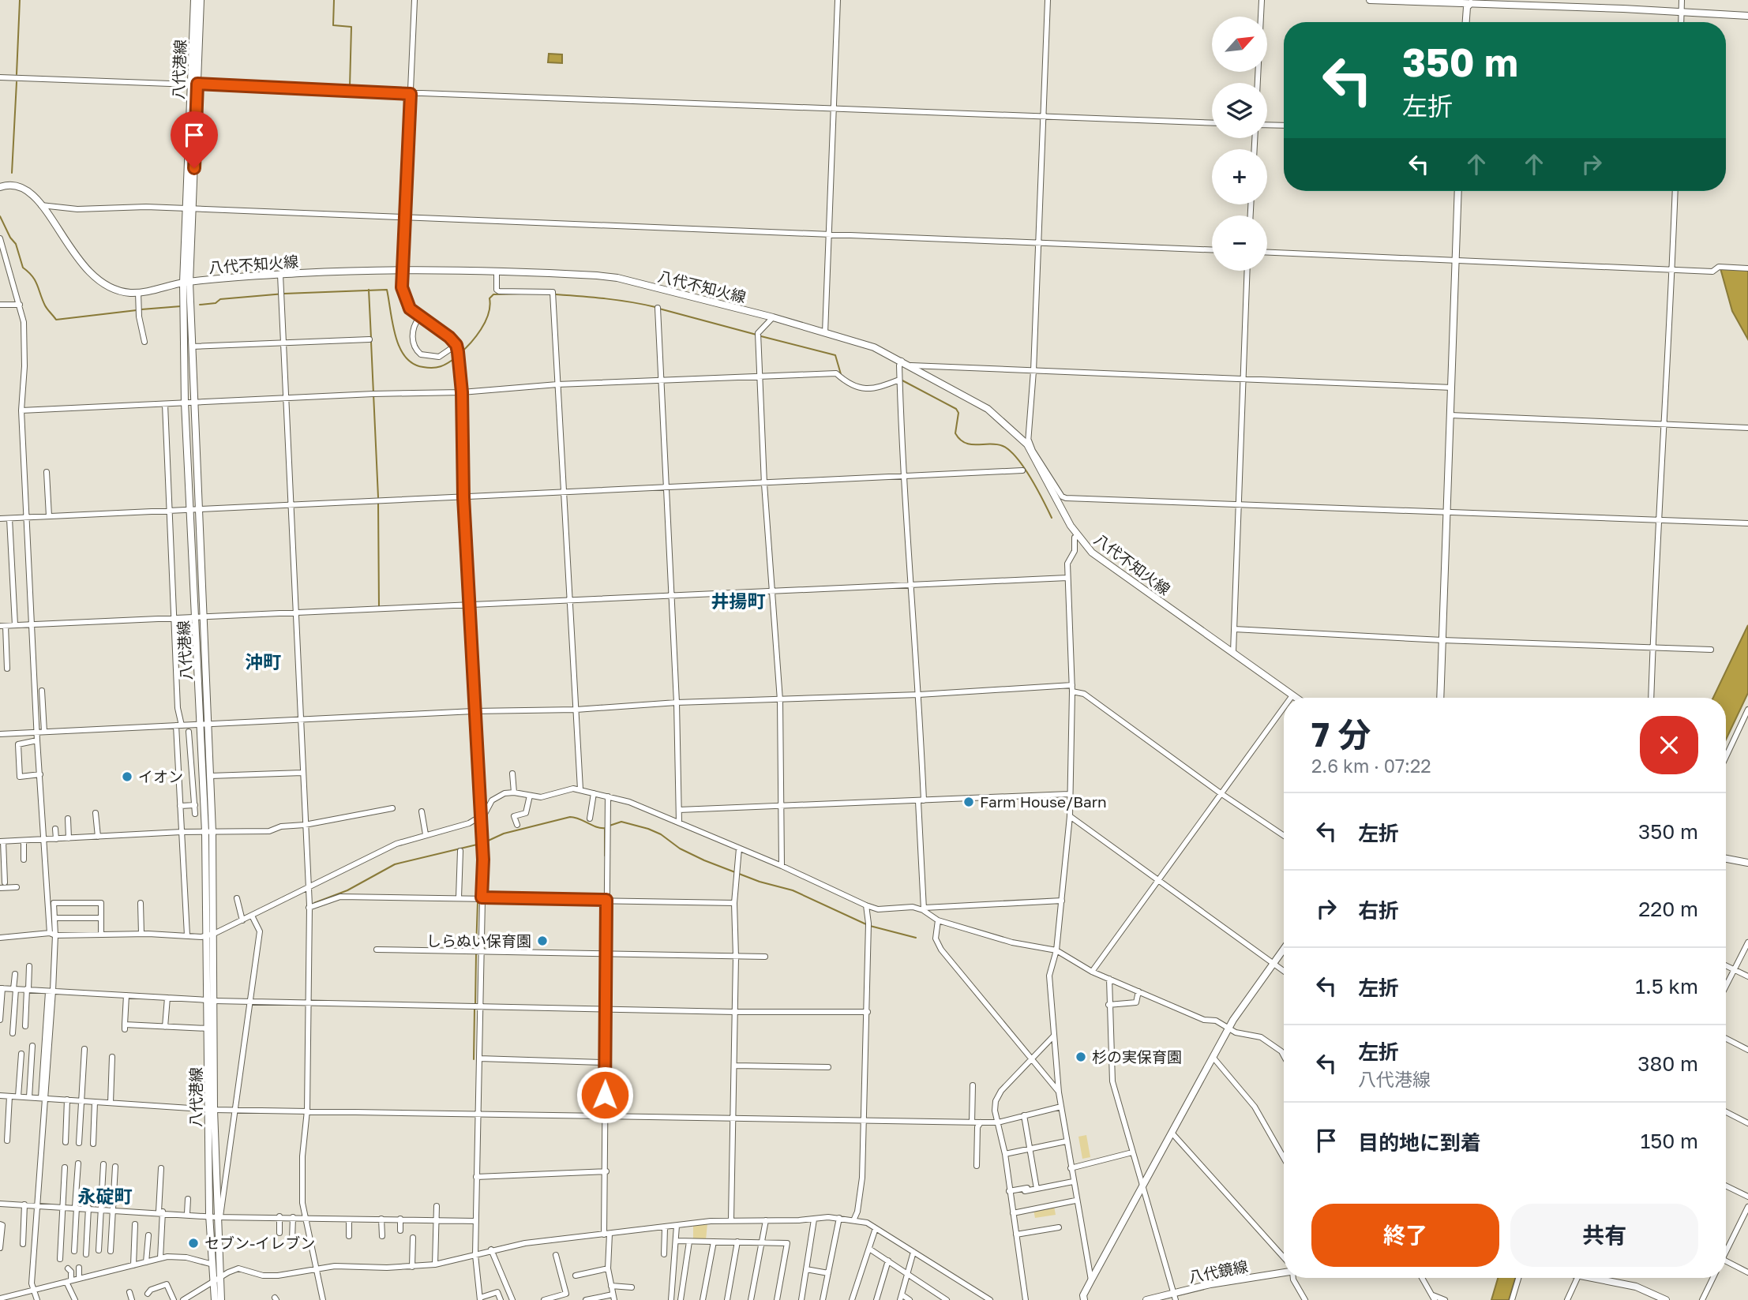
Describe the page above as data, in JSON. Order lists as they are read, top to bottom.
{
  "streets": {
    "main road": ["八代港線", "八代不知火線", "八代鏡線"]
  },
  "crossings": [
    ["八代港線", "八代不知火線"]
  ],
  "districts": ["井揚町", "沖町", "永碇町"],
  "places": [
    "イオン",
    "Farm House/Barn",
    "しらぬい保育園",
    "杉の実保育園",
    "セブン-イレブン"
  ],
  "north": "top right",
  "page": {
    "map_buttons": ["+", "−"],
    "turn": ["350 m", "左折"],
    "heading": ["7 分", "2.6 km · 07:22"],
    "list": [
      {
        "name": "左折",
        "value": "350 m"
      },
      {
        "name": "右折",
        "value": "220 m"
      },
      {
        "name": "左折",
        "value": "1.5 km"
      },
      {
        "name": "左折",
        "note": "八代港線",
        "value": "380 m"
      },
      {
        "name": "目的地に到着",
        "value": "150 m"
      }
    ],
    "buttons": ["終了", "共有"]
  }
}
